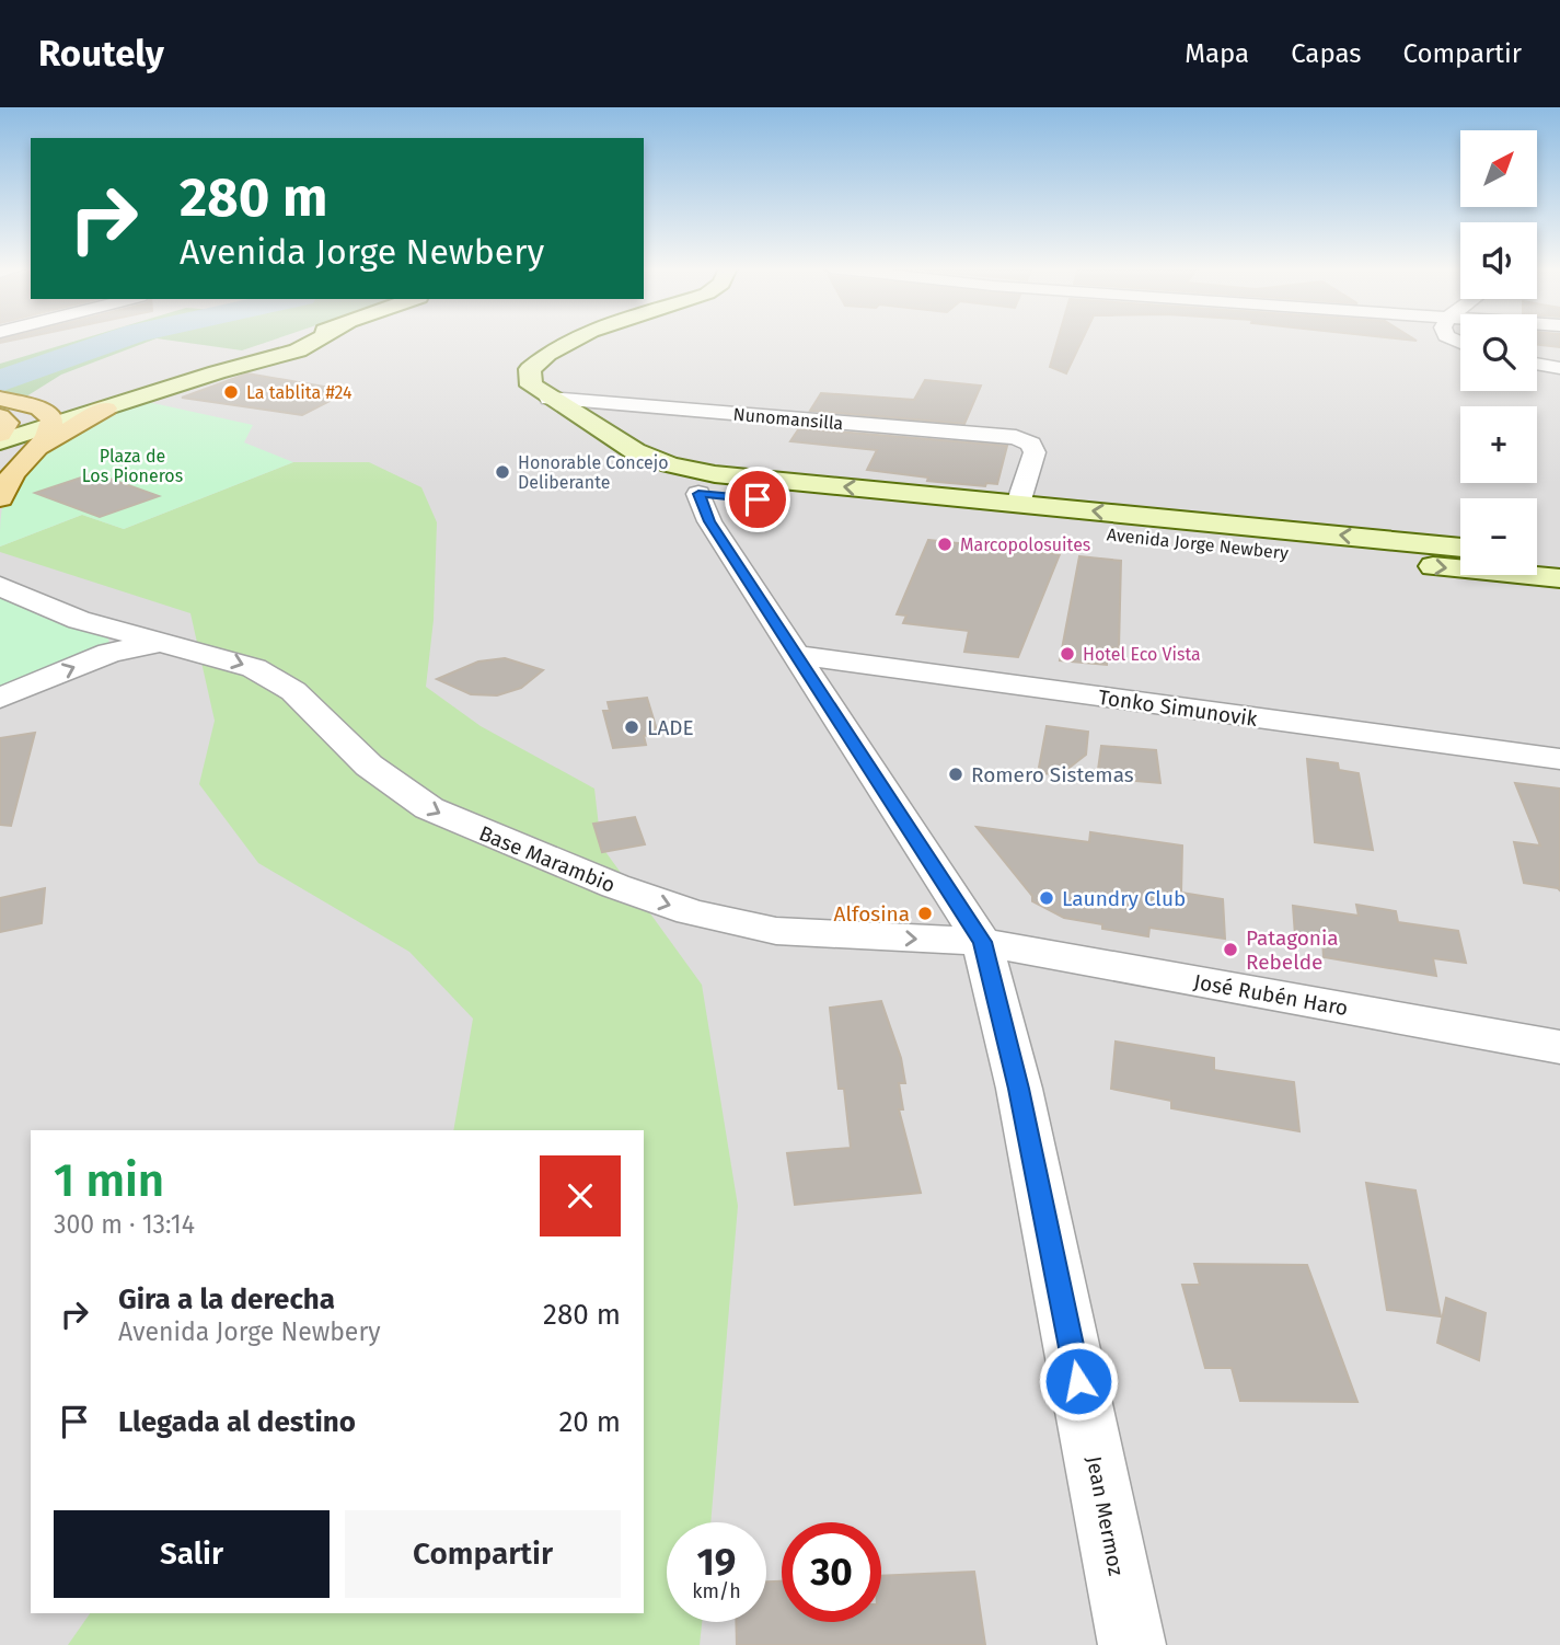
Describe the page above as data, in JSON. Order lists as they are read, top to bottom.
{
  "streets": {
    "street": [
      "Nunomansilla",
      "Avenida Jorge Newbery",
      "Tonko Simunovik",
      "Base Marambio",
      "José Rubén Haro",
      "Jean Mermoz"
    ]
  },
  "crossings": [
    ["Nunomansilla", "Avenida Jorge Newbery"],
    ["Avenida Jorge Newbery", "Jean Mermoz"],
    ["Tonko Simunovik", "Jean Mermoz"],
    ["Base Marambio", "José Rubén Haro"],
    ["Base Marambio", "Jean Mermoz"],
    ["José Rubén Haro", "Jean Mermoz"]
  ],
  "one_way": ["Base Marambio"],
  "parks": ["Plaza de Los Pioneros"],
  "places": [
    "La tablita #24",
    "Honorable Concejo Deliberante",
    "Marcopolosuites",
    "Hotel Eco Vista",
    "LADE",
    "Romero Sistemas",
    "Laundry Club",
    "Alfosina",
    "Patagonia Rebelde"
  ],
  "north": "top right",
  "page": {
    "header": "Routely",
    "nav": ["Mapa", "Capas", "Compartir"],
    "map_buttons": ["+", "−"],
    "turn": ["280 m", "Avenida Jorge Newbery"],
    "heading": ["1 min", "300 m · 13:14"],
    "list": [
      {
        "name": "Gira a la derecha",
        "note": "Avenida Jorge Newbery",
        "value": "280 m"
      },
      {
        "name": "Llegada al destino",
        "value": "20 m"
      }
    ],
    "buttons": ["Salir", "Compartir"],
    "speed": "19 km/h",
    "limit": "30"
  }
}
